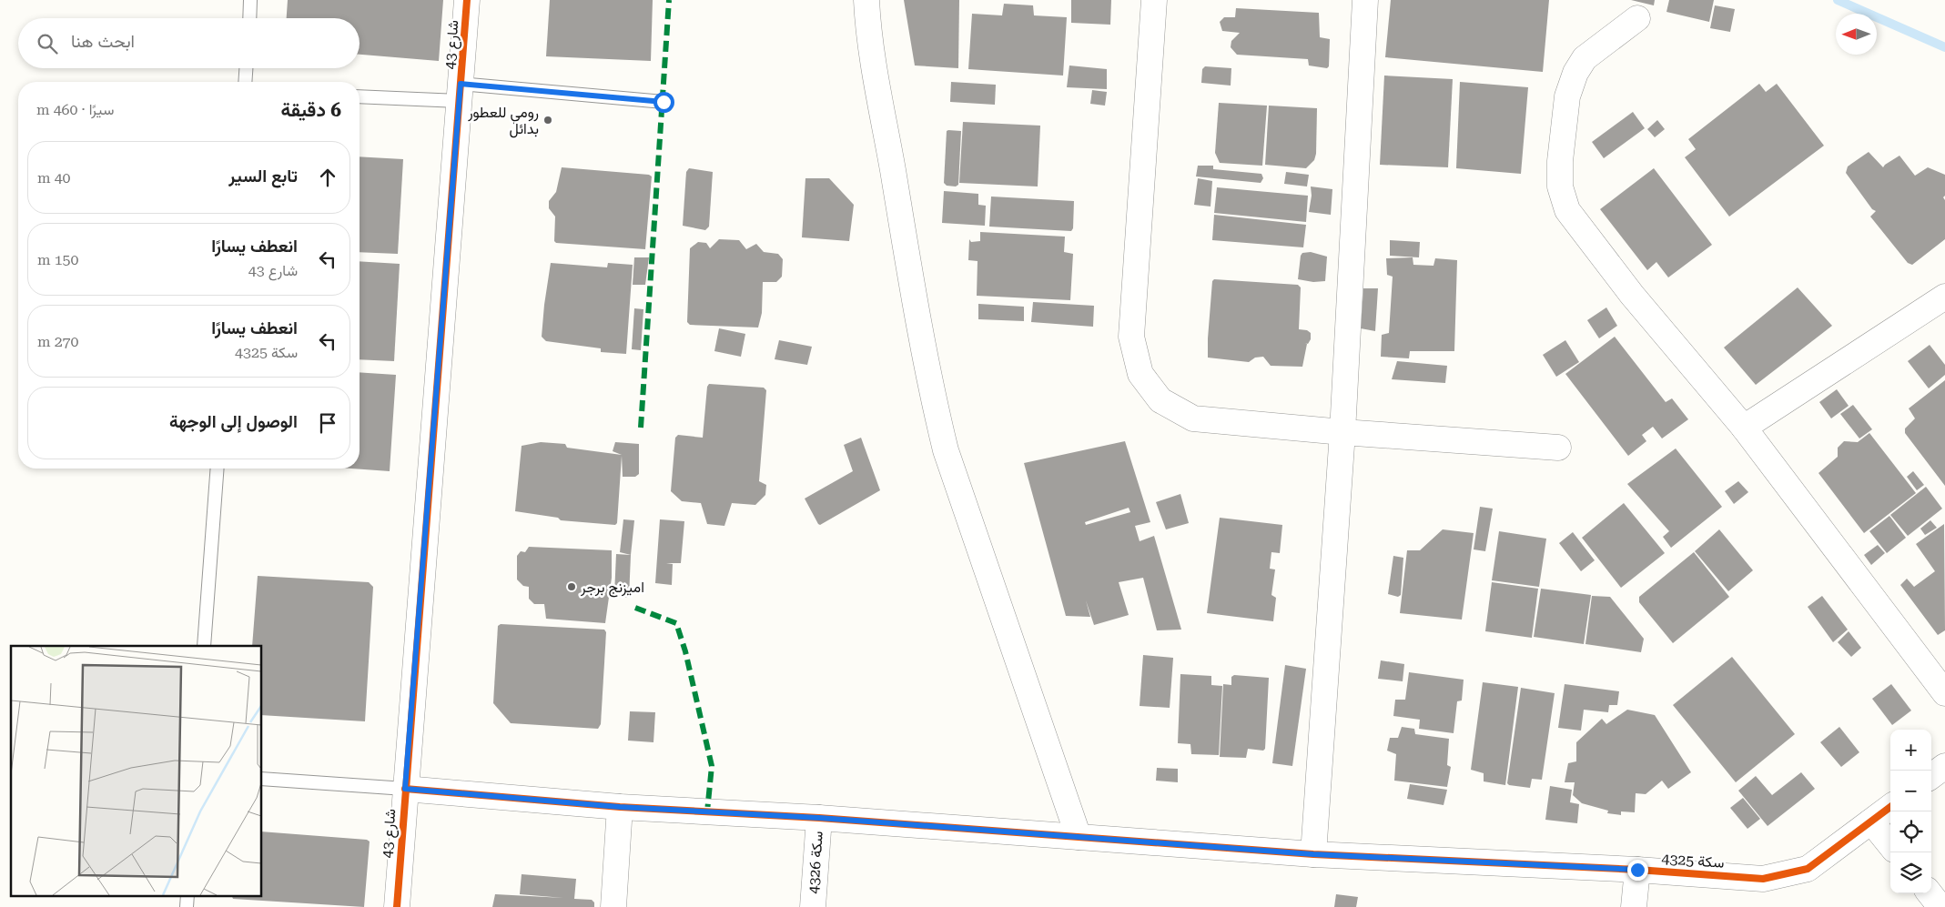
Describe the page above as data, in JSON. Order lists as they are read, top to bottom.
{
  "streets": {
    "street": ["شارع 43", "سكة 4325", "سكة 4326"]
  },
  "crossings": [
    ["شارع 43", "سكة 4325"],
    ["سكة 4325", "سكة 4326"]
  ],
  "places": ["رومي للعطور بدائل", "اميزنج برجر"],
  "north": "left",
  "page": {
    "search": "ابحث هنا",
    "heading": ["6 دقيقة", "سيرًا · 460 m"],
    "list": [
      ["تابع السير", "40 m"],
      ["انعطف يسارًا", "شارع 43", "150 m"],
      ["انعطف يسارًا", "سكة 4325", "270 m"],
      "الوصول إلى الوجهة"
    ],
    "map_buttons": ["+", "−"]
  }
}
